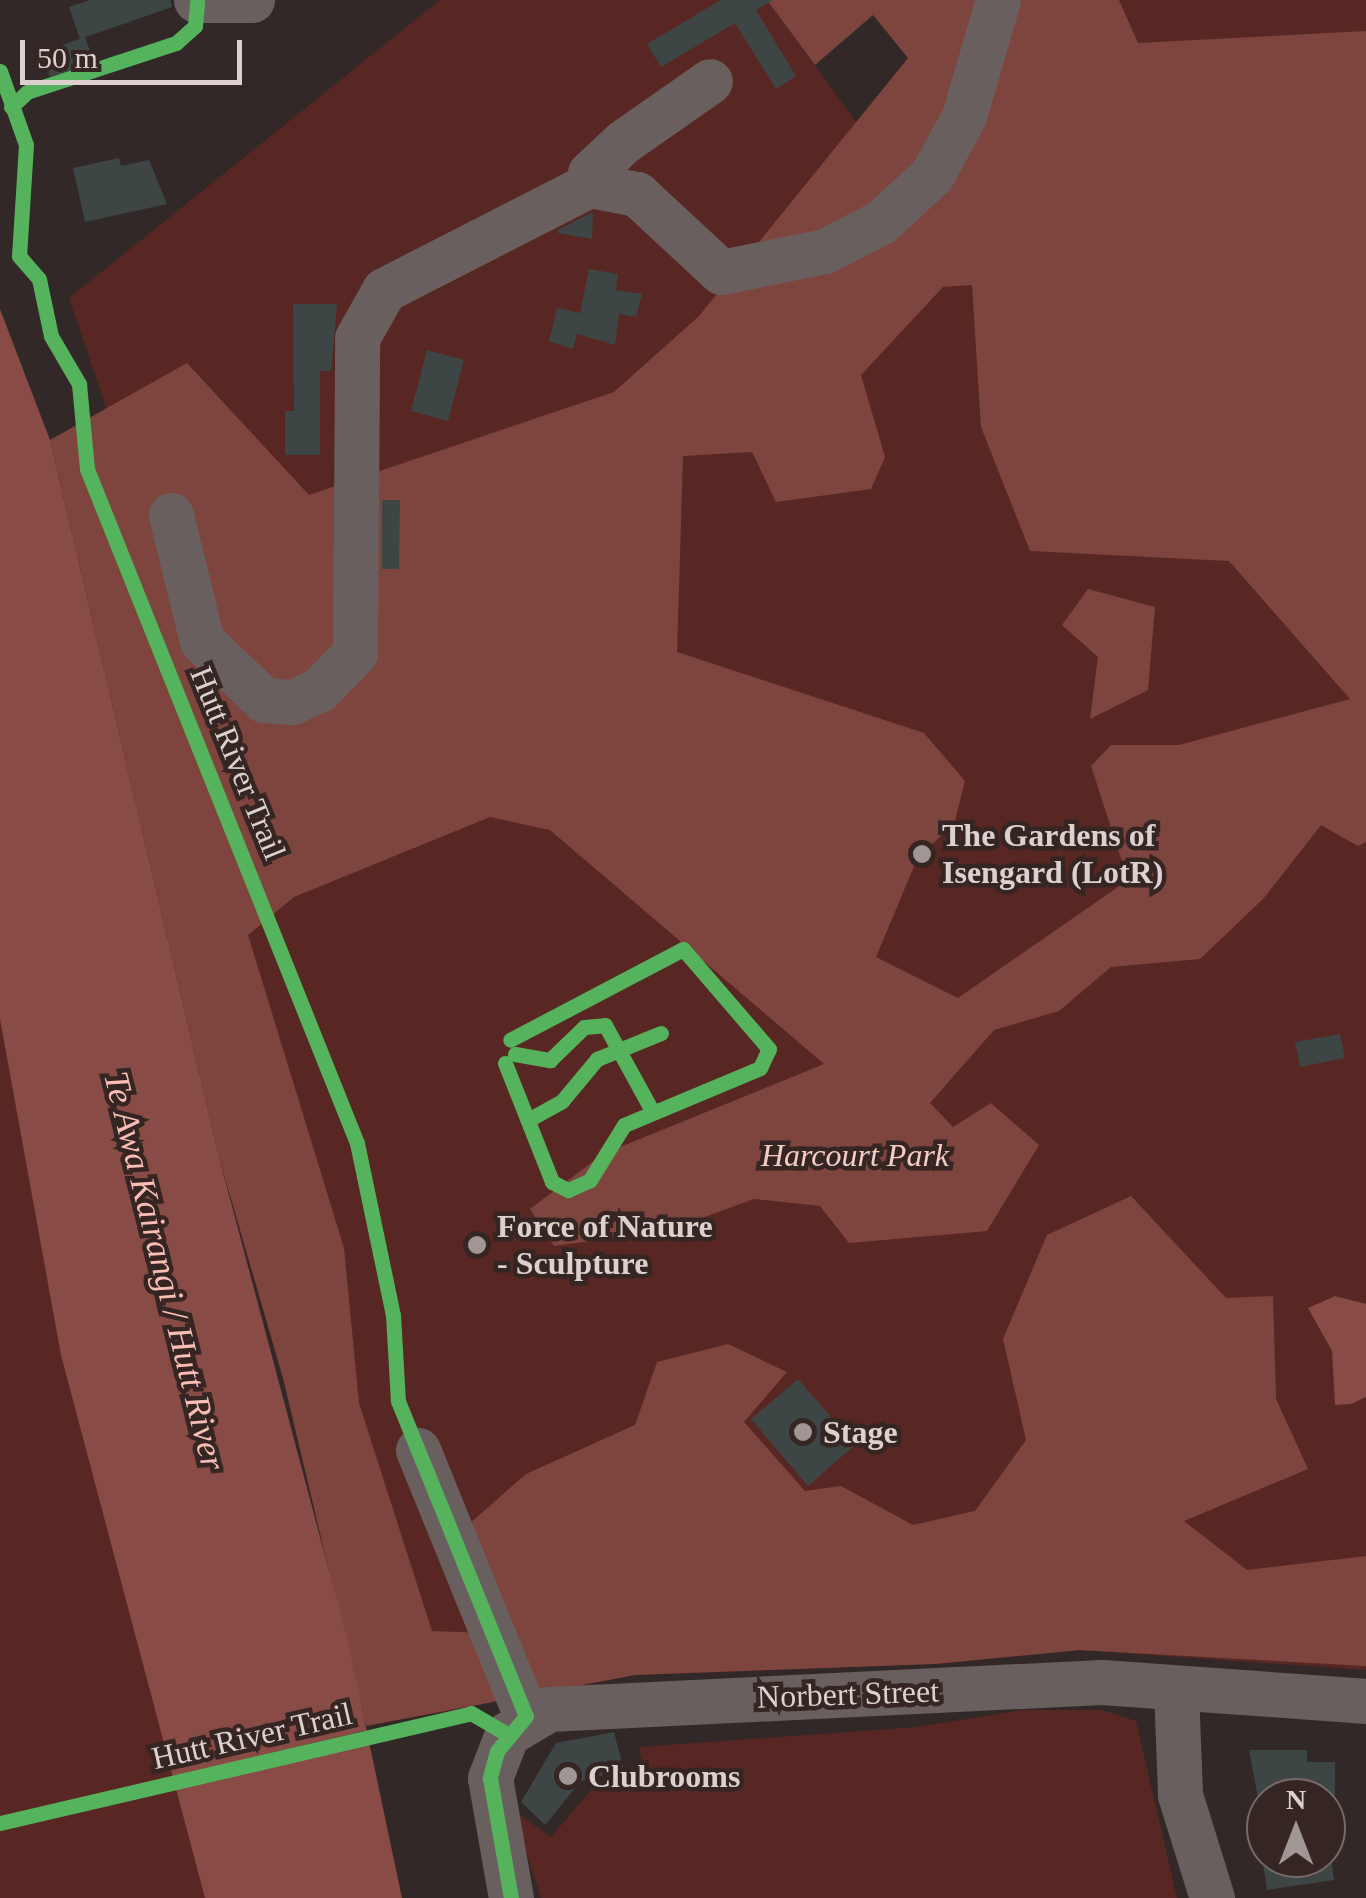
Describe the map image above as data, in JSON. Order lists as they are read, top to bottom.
{
  "streets": {
    "street": ["Norbert Street"],
    "cycle path": ["Hutt River Trail"]
  },
  "water": ["Te Awa Kairangi / Hutt River"],
  "parks": ["Harcourt Park"],
  "places": [
    "The Gardens of Isengard (LotR)",
    "Force of Nature - Sculpture",
    "Stage",
    "Clubrooms"
  ],
  "scale_bar": "50 m",
  "north": "top"
}
